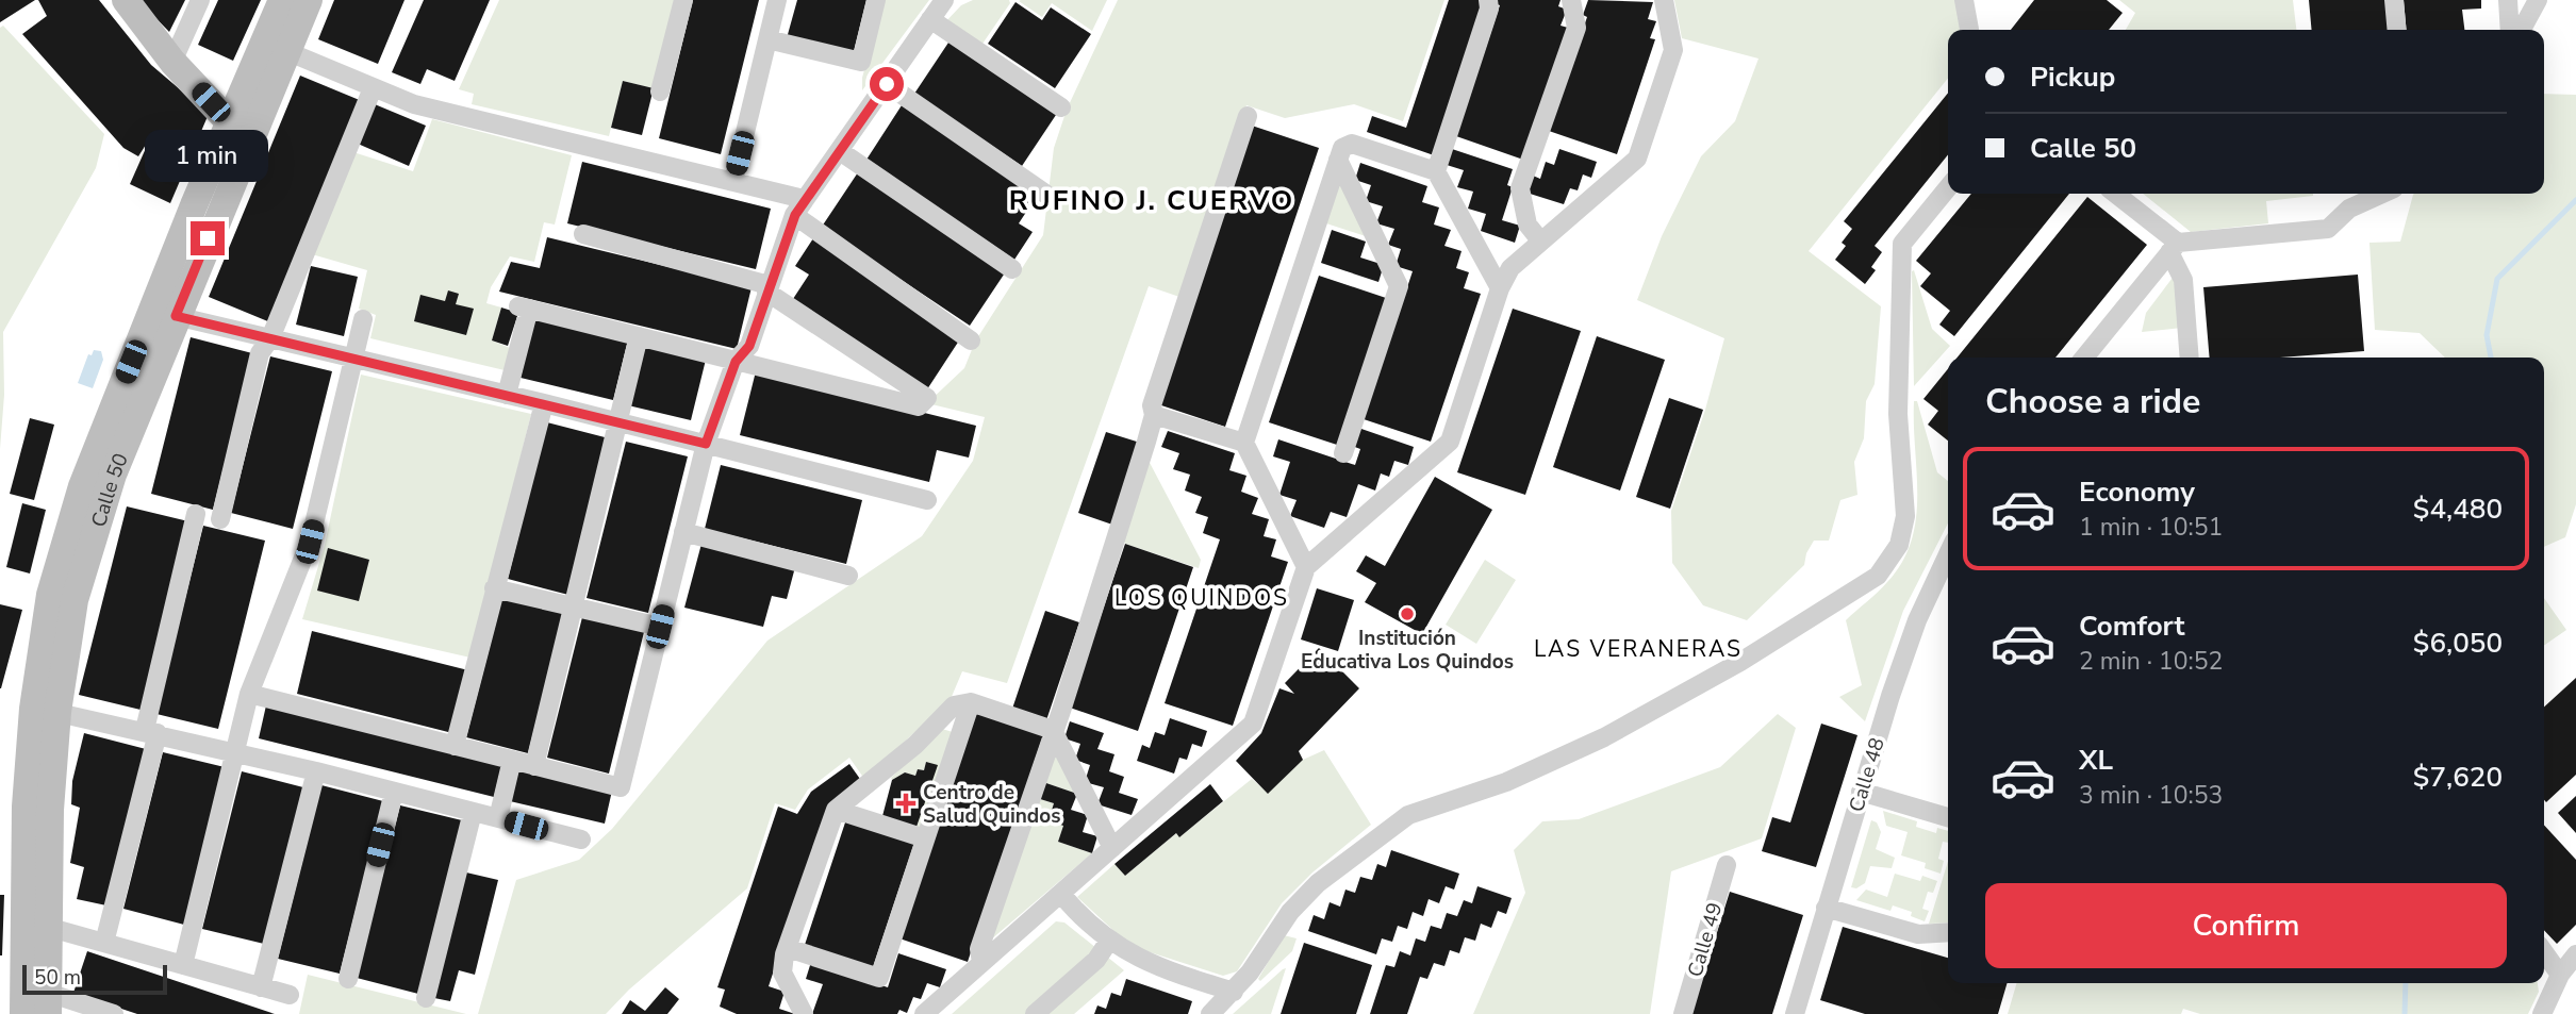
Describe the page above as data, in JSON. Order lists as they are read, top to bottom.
{
  "streets": {
    "main road": ["Calle 50"],
    "street": ["Calle 48", "Calle 49"]
  },
  "districts": ["RUFINO J. CUERVO", "LOS QUINDOS", "LAS VERANERAS"],
  "places": {
    "other": ["Institución Educativa Los Quindos"],
    "health": ["Centro de Salud Quindos"]
  },
  "scale_bar": "50 m",
  "page": {
    "banner": ["Pickup", "Calle 50"],
    "bubble": "1 min",
    "heading": "Choose a ride",
    "list": [
      {
        "name": "Economy",
        "note": "1 min · 10:51",
        "value": "$4,480"
      },
      {
        "name": "Comfort",
        "note": "2 min · 10:52",
        "value": "$6,050"
      },
      {
        "name": "XL",
        "note": "3 min · 10:53",
        "value": "$7,620"
      }
    ],
    "buttons": "Confirm",
    "scale": "50 m"
  }
}
